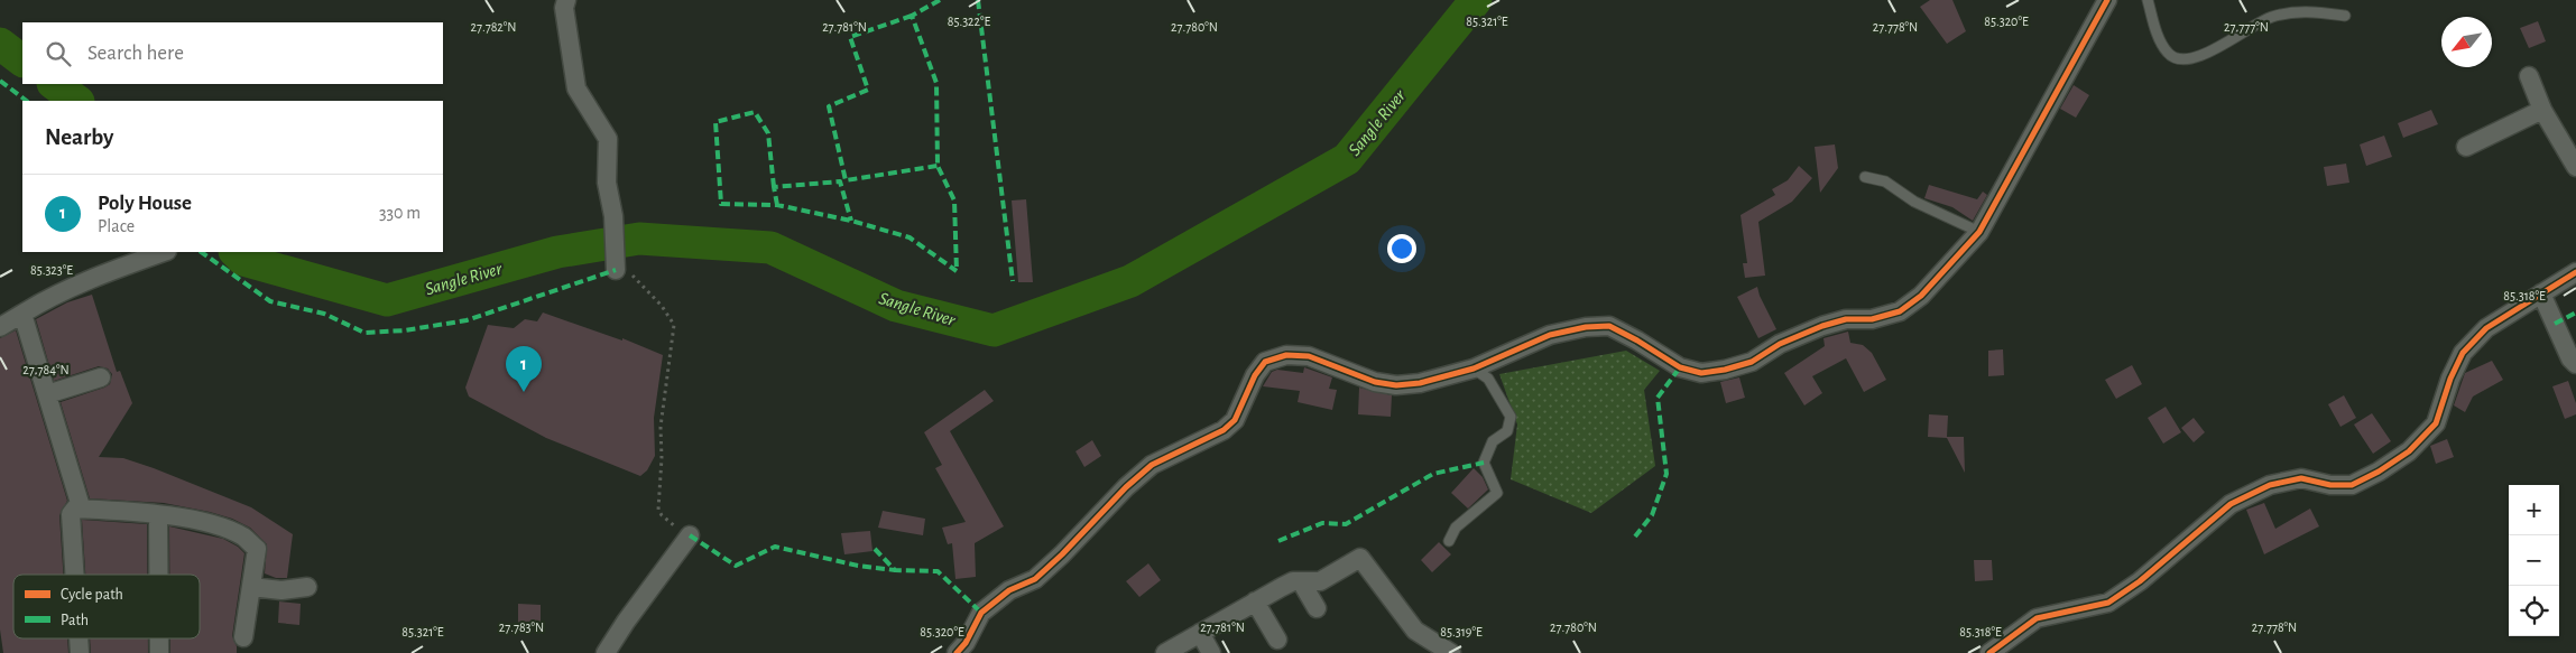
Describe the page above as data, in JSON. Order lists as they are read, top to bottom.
{
  "water": ["Sangle River"],
  "legend": ["Cycle path", "Path"],
  "north": "bottom left",
  "page": {
    "search": "Search here",
    "heading": "Nearby",
    "list": [
      {
        "mark": "1",
        "name": "Poly House",
        "note": "Place",
        "value": "330 m"
      }
    ],
    "pins": "1",
    "map_buttons": ["+", "−"]
  },
  "coordinates": [
    "85.322°E",
    "85.321°E",
    "85.320°E",
    "27.782°N",
    "27.781°N",
    "27.780°N",
    "27.778°N",
    "27.777°N",
    "85.323°E",
    "85.318°E",
    "27.784°N",
    "27.783°N",
    "85.319°E"
  ]
}
